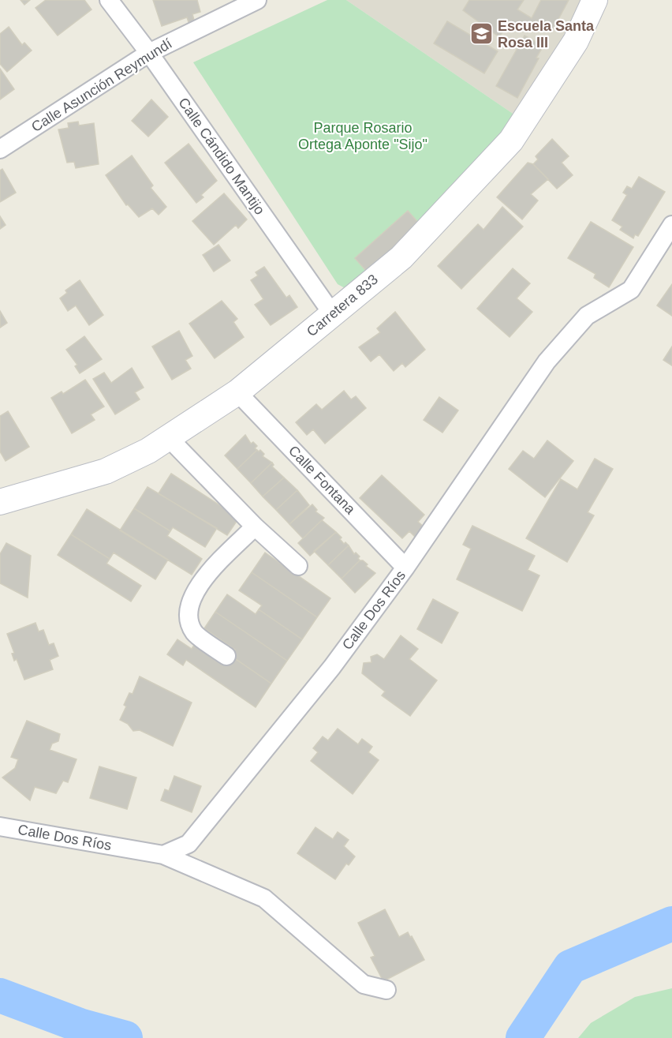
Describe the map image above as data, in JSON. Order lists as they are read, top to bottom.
{
  "streets": {
    "street": [
      "Calle Asunción Reymundí",
      "Calle Cándido Mantijo",
      "Carretera 833",
      "Calle Fontana",
      "Calle Dos Ríos"
    ]
  },
  "crossings": [
    ["Calle Asunción Reymundí", "Calle Cándido Mantijo"],
    ["Calle Cándido Mantijo", "Carretera 833"],
    ["Carretera 833", "Calle Fontana"],
    ["Calle Fontana", "Calle Dos Ríos"]
  ],
  "parks": ["Parque Rosario Ortega Aponte \"Sijo\""],
  "places": {
    "school or university": ["Escuela Santa Rosa III"]
  }
}
